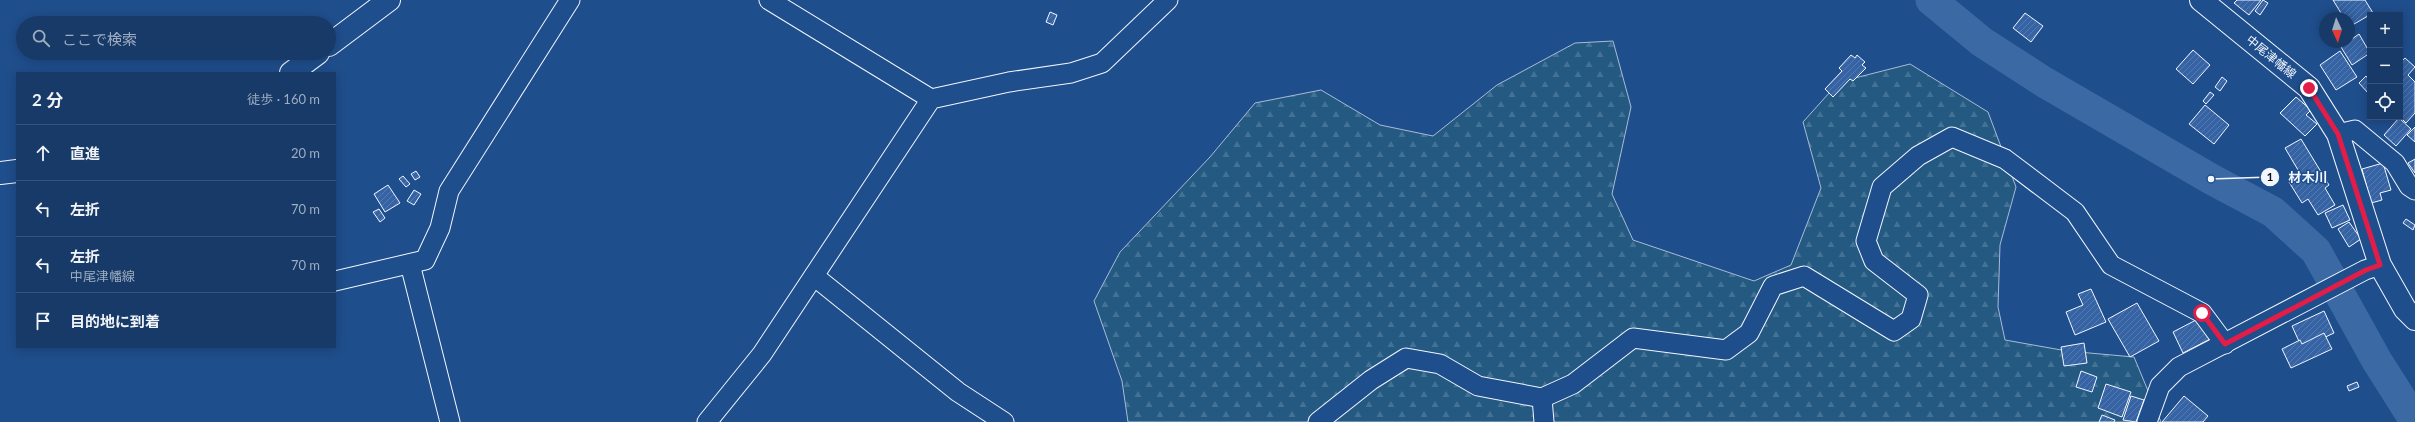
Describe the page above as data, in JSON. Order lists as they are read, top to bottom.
{
  "streets": {
    "main road": ["中尾津幡線"]
  },
  "places": ["材木川"],
  "north": "bottom",
  "page": {
    "map_buttons": ["+", "−"],
    "search": "ここで検索",
    "heading": ["2 分", "徒歩 · 160 m"],
    "list": [
      ["直進", "20 m"],
      ["左折", "70 m"],
      ["左折", "中尾津幡線", "70 m"],
      "目的地に到着"
    ]
  }
}
